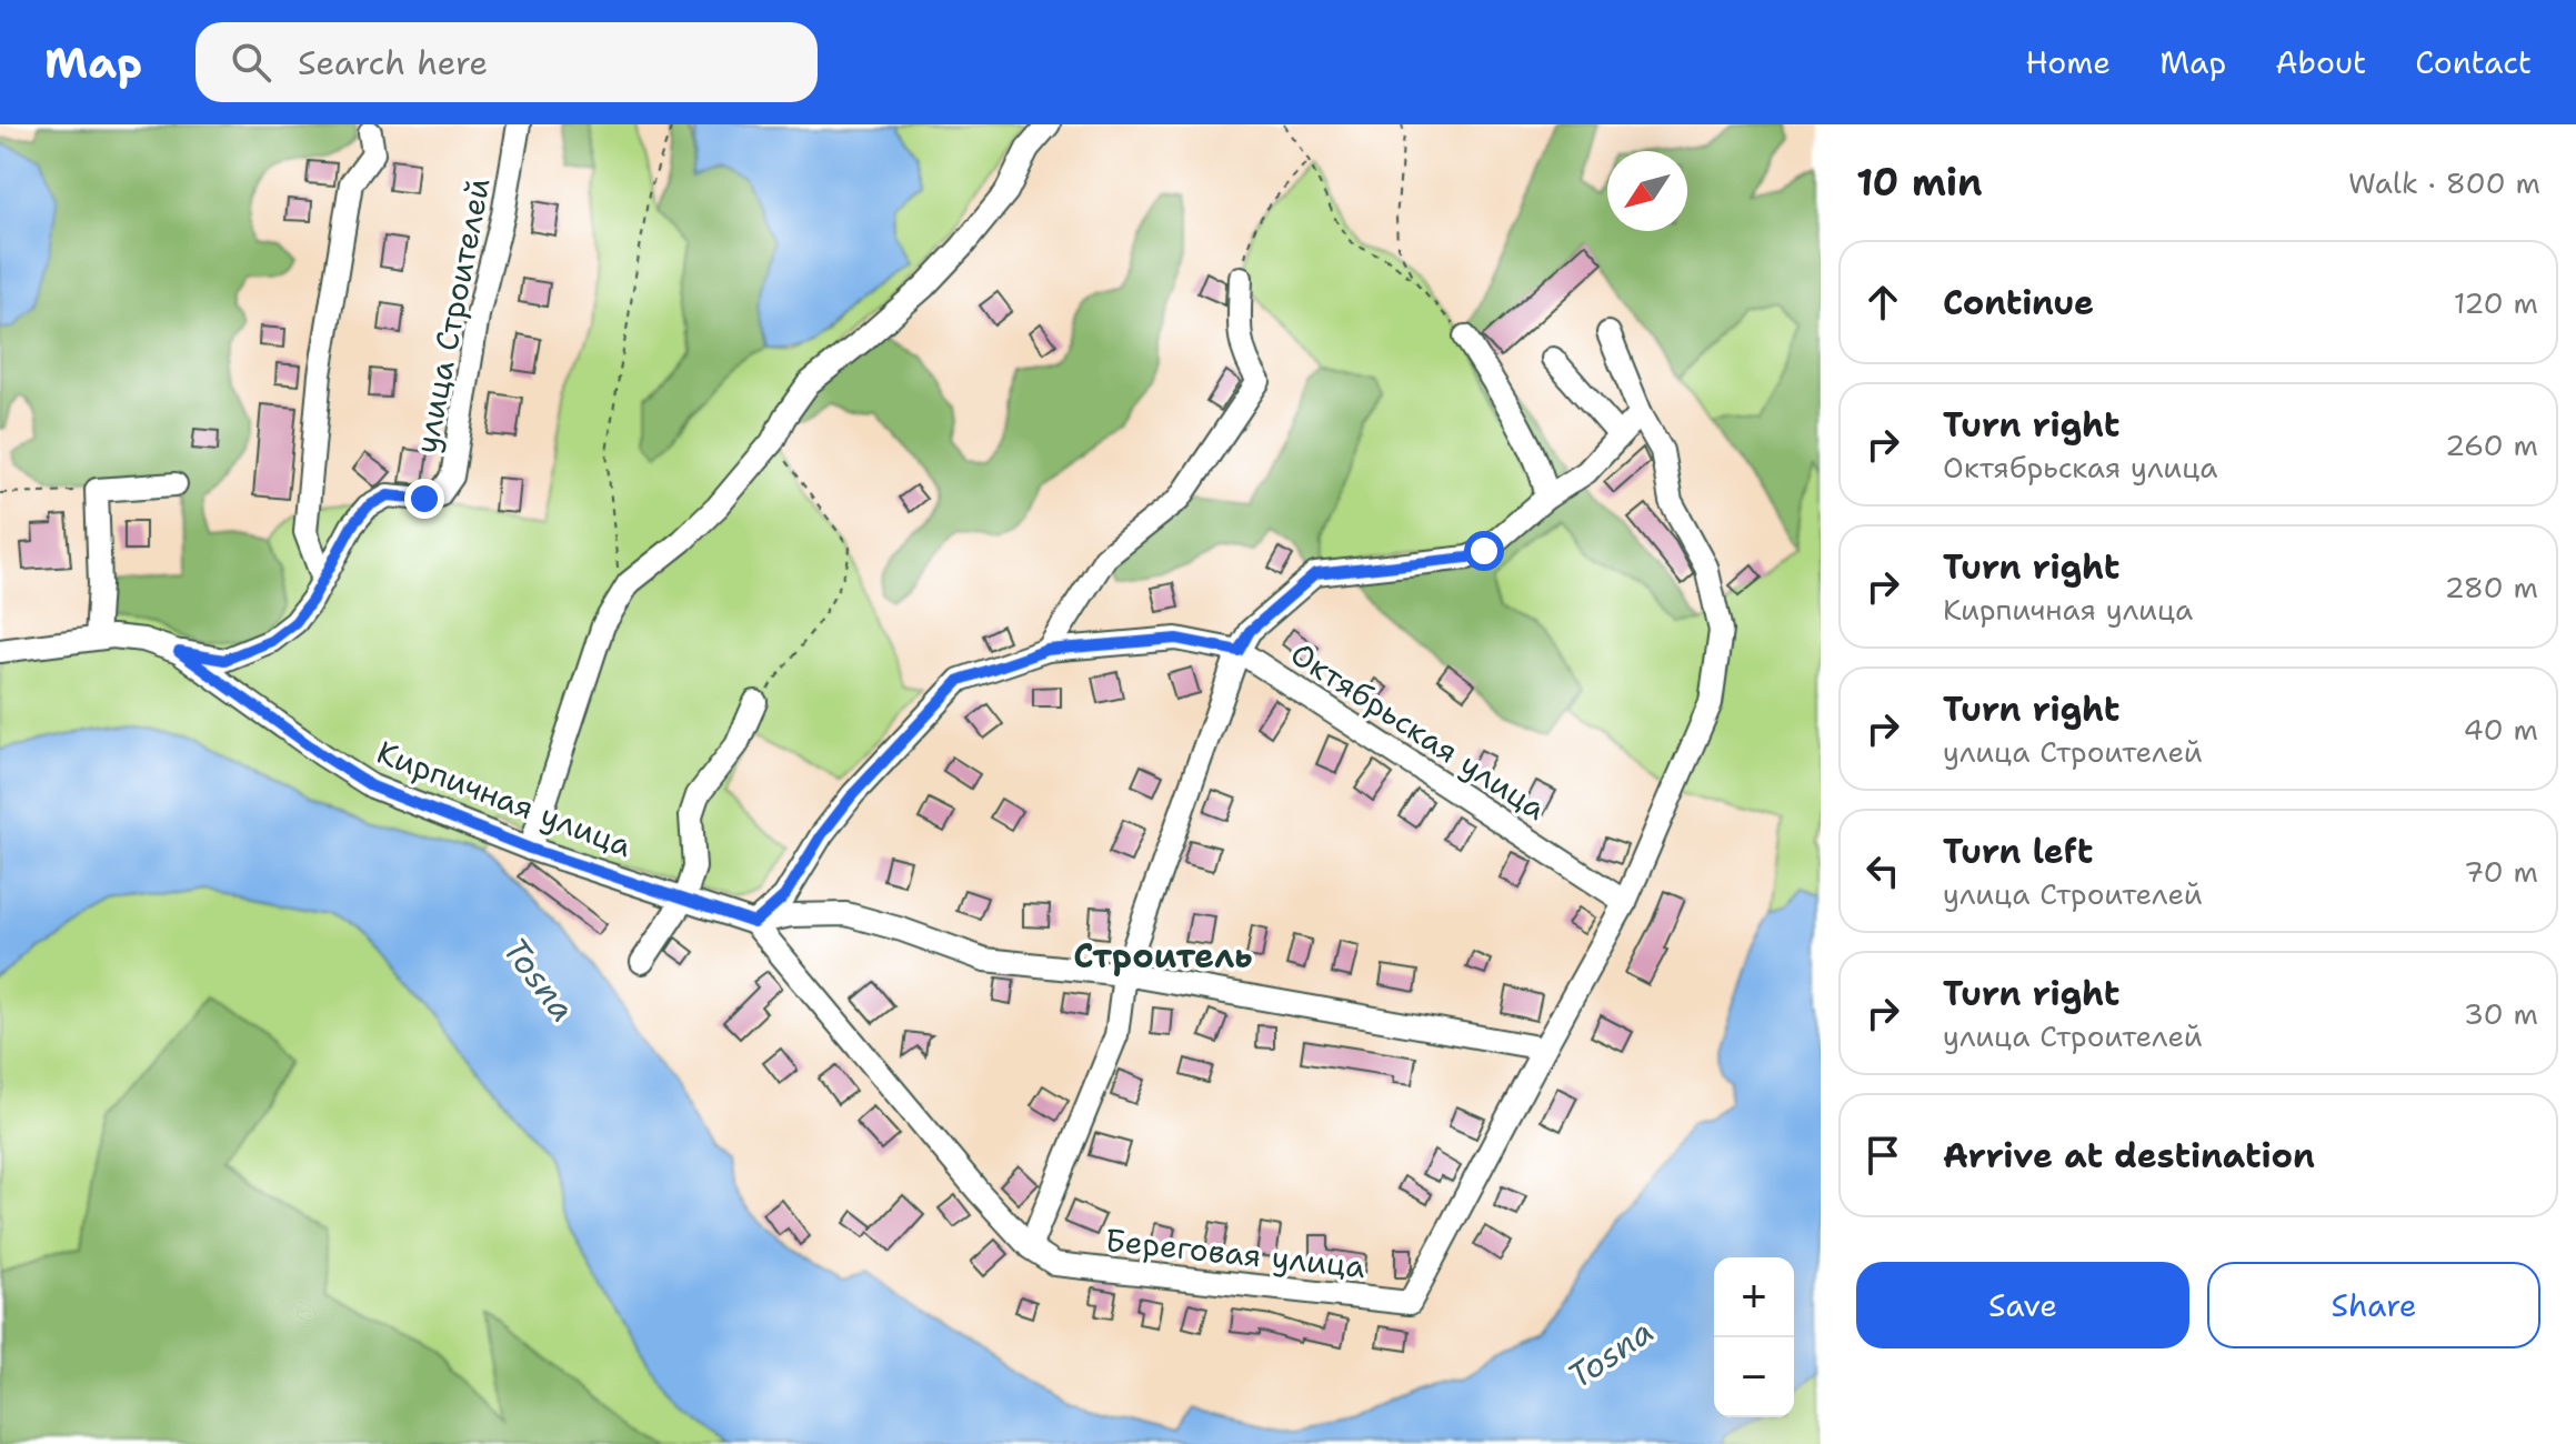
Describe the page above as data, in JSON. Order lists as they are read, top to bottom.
{
  "streets": {
    "street": [
      "улица Строителей",
      "Октябрьская улица",
      "Кирпичная улица",
      "Береговая улица"
    ]
  },
  "crossings": [
    ["улица Строителей", "Кирпичная улица"],
    ["Октябрьская улица", "Кирпичная улица"],
    ["Октябрьская улица", "Береговая улица"],
    ["Кирпичная улица", "Береговая улица"]
  ],
  "districts": ["Строитель"],
  "water": ["Tosna"],
  "north": "bottom left",
  "page": {
    "header": "Map",
    "search": "Search here",
    "nav": [
      "Home",
      "Map",
      "About",
      "Contact"
    ],
    "heading": ["10 min", "Walk · 800 m"],
    "list": [
      ["Continue", "120 m"],
      ["Turn right", "Октябрьская улица", "260 m"],
      ["Turn right", "Кирпичная улица", "280 m"],
      ["Turn right", "улица Строителей", "40 m"],
      ["Turn left", "улица Строителей", "70 m"],
      ["Turn right", "улица Строителей", "30 m"],
      "Arrive at destination"
    ],
    "buttons": ["Save", "Share"],
    "map_buttons": ["+", "−"]
  }
}
